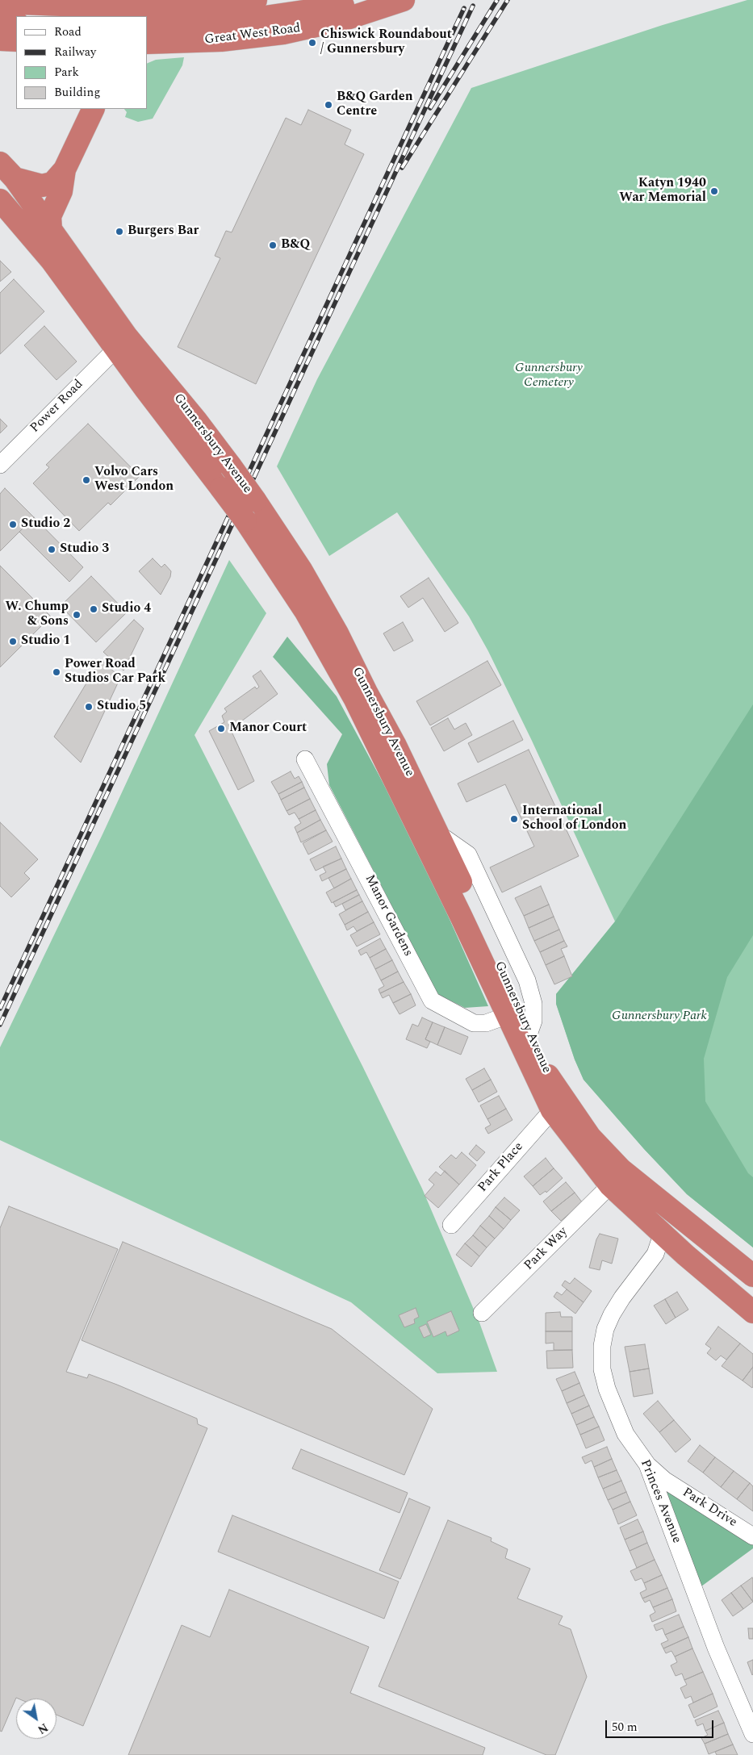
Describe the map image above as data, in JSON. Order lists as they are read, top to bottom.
{
  "streets": {
    "highway": ["Great West Road", "Gunnersbury Avenue"],
    "street": [
      "Power Road",
      "Manor Gardens",
      "Park Place",
      "Park Way",
      "Princes Avenue",
      "Park Drive"
    ]
  },
  "crossings": [
    ["Power Road", "Gunnersbury Avenue"],
    ["Gunnersbury Avenue", "Manor Gardens"],
    ["Gunnersbury Avenue", "Park Place"],
    ["Gunnersbury Avenue", "Park Way"],
    ["Gunnersbury Avenue", "Princes Avenue"],
    ["Princes Avenue", "Park Drive"]
  ],
  "parks": ["Gunnersbury Cemetery", "Gunnersbury Park"],
  "places": [
    "Chiswick Roundabout / Gunnersbury",
    "B&Q Garden Centre",
    "Katyn 1940 War Memorial",
    "Burgers Bar",
    "B&Q",
    "Volvo Cars West London",
    "Studio 2",
    "Studio 3",
    "Studio 4",
    "W. Chump & Sons",
    "Studio 1",
    "Power Road Studios Car Park",
    "Studio 5",
    "Manor Court",
    "International School of London"
  ],
  "legend": [
    "Road",
    "Railway",
    "Park",
    "Building"
  ],
  "scale_bar": "50 m",
  "north": "bottom right"
}
